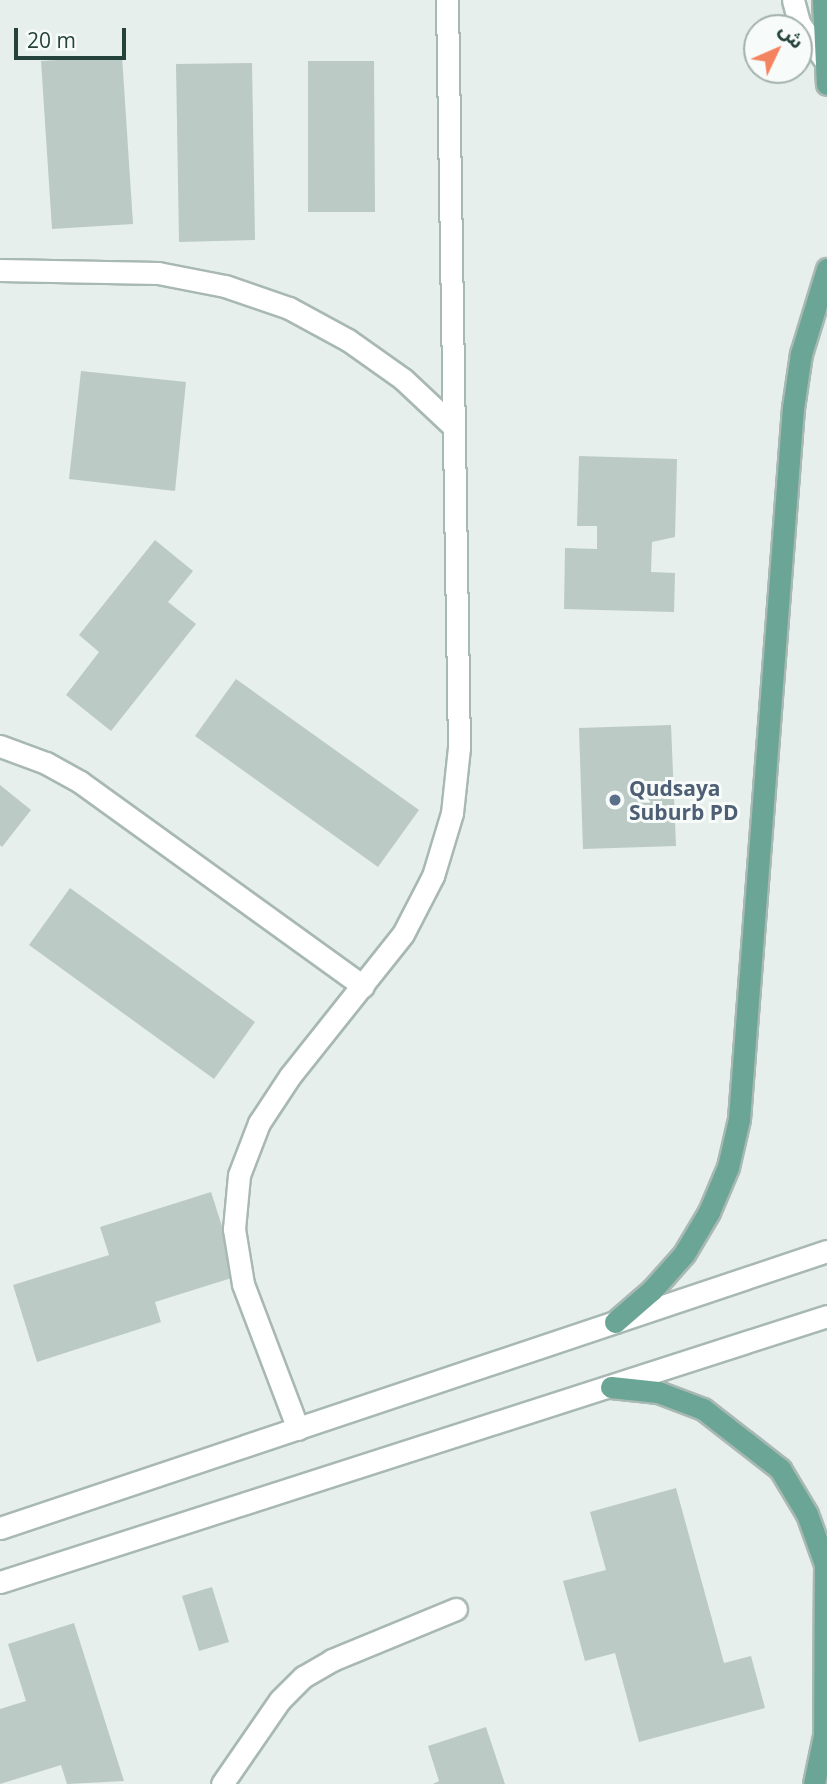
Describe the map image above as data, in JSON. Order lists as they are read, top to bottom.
{
  "places": ["Qudsaya Suburb PD"],
  "scale_bar": "20 m",
  "north": "top right"
}
